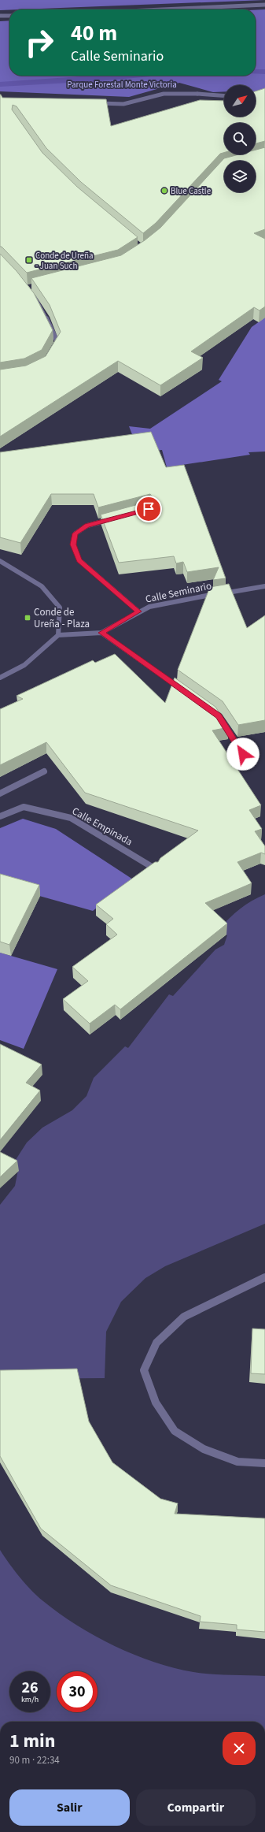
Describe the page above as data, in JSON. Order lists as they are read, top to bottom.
{
  "streets": {
    "street": ["Calle Seminario", "Calle Empinada"]
  },
  "parks": ["Parque Forestal Monte Victoria"],
  "places": {
    "other": ["Blue Castle"],
    "transit": ["Conde de Ureña - Juan Such", "Conde de Ureña - Plaza"]
  },
  "north": "top right",
  "page": {
    "turn": ["40 m", "Calle Seminario"],
    "speed": "26 km/h",
    "limit": "30",
    "heading": ["1 min", "90 m · 22:34"],
    "buttons": ["Salir", "Compartir"]
  }
}
